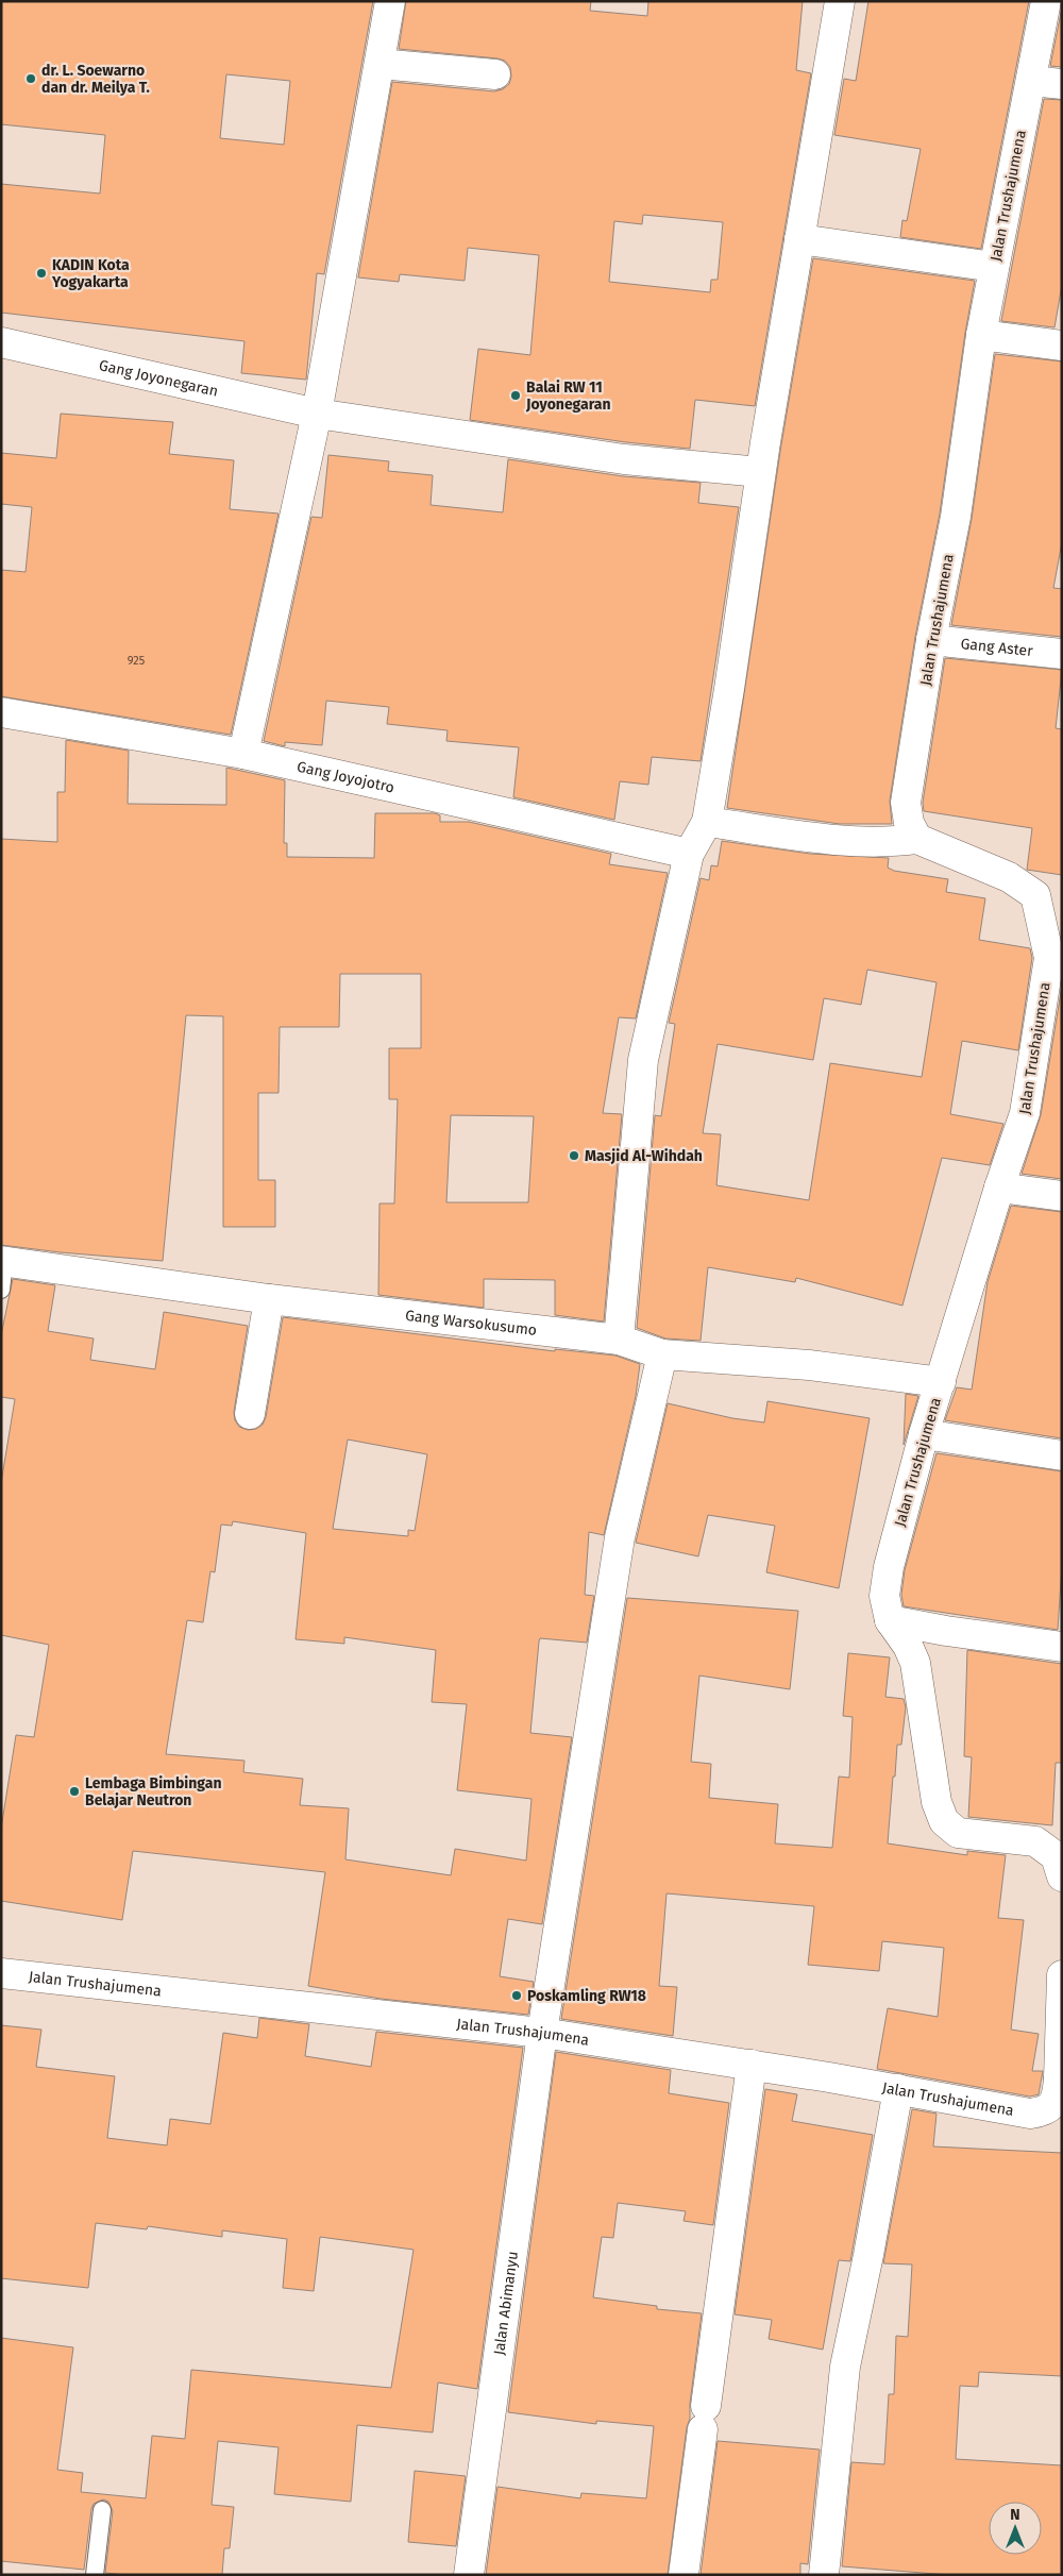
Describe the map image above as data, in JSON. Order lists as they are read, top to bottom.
{
  "streets": {
    "street": [
      "Jalan Trushajumena",
      "Gang Joyonegaran",
      "Gang Aster",
      "Gang Joyojotro",
      "Gang Warsokusumo",
      "Jalan Abimanyu"
    ]
  },
  "crossings": [
    ["Jalan Trushajumena", "Gang Aster"],
    ["Jalan Trushajumena", "Gang Warsokusumo"],
    ["Jalan Trushajumena", "Jalan Abimanyu"],
    ["Gang Warsokusumo", "Jalan Abimanyu"]
  ],
  "places": [
    "dr. L. Soewarno dan dr. Meilya T.",
    "KADIN Kota Yogyakarta",
    "Balai RW 11 Joyonegaran",
    "Masjid Al-Wihdah",
    "Lembaga Bimbingan Belajar Neutron",
    "Poskamling RW18"
  ],
  "house_numbers": ["925"],
  "north": "top"
}
